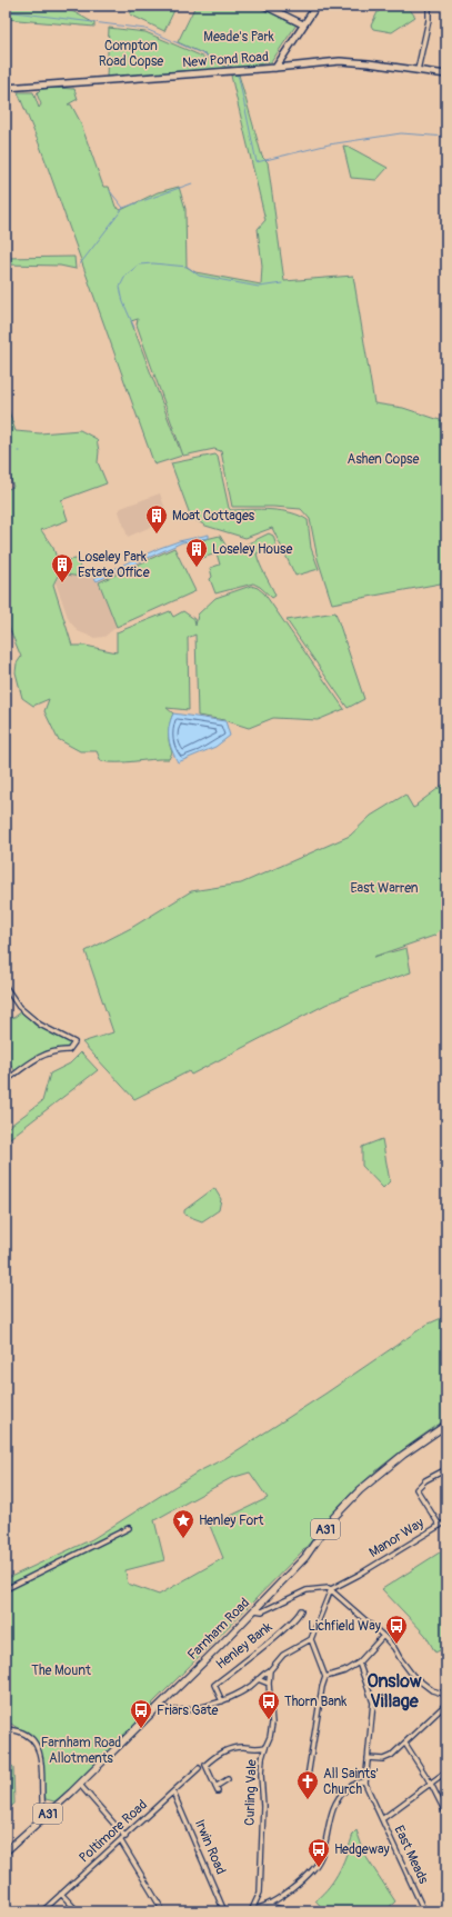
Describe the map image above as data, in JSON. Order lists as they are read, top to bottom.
{
  "streets": {
    "main road": ["New Pond Road", "A31", "Farnham Road"],
    "street": [
      "Manor Way",
      "Henley Bank",
      "Curling Vale",
      "Poltimore Road",
      "Irwin Road",
      "East Meads"
    ]
  },
  "crossings": [
    ["Poltimore Road", "Irwin Road"]
  ],
  "districts": ["Onslow Village"],
  "parks": [
    "Meade's Park",
    "Compton Road Copse",
    "Ashen Copse",
    "East Warren",
    "The Mount",
    "Farnham Road Allotments"
  ],
  "places": {
    "building": ["Moat Cottages", "Loseley House", "Loseley Park Estate Office"],
    "place": ["Henley Fort"],
    "bus stop": [
      "Lichfield Way",
      "Thorn Bank",
      "Friars Gate",
      "Hedgeway"
    ],
    "church": ["All Saints' Church"]
  }
}
